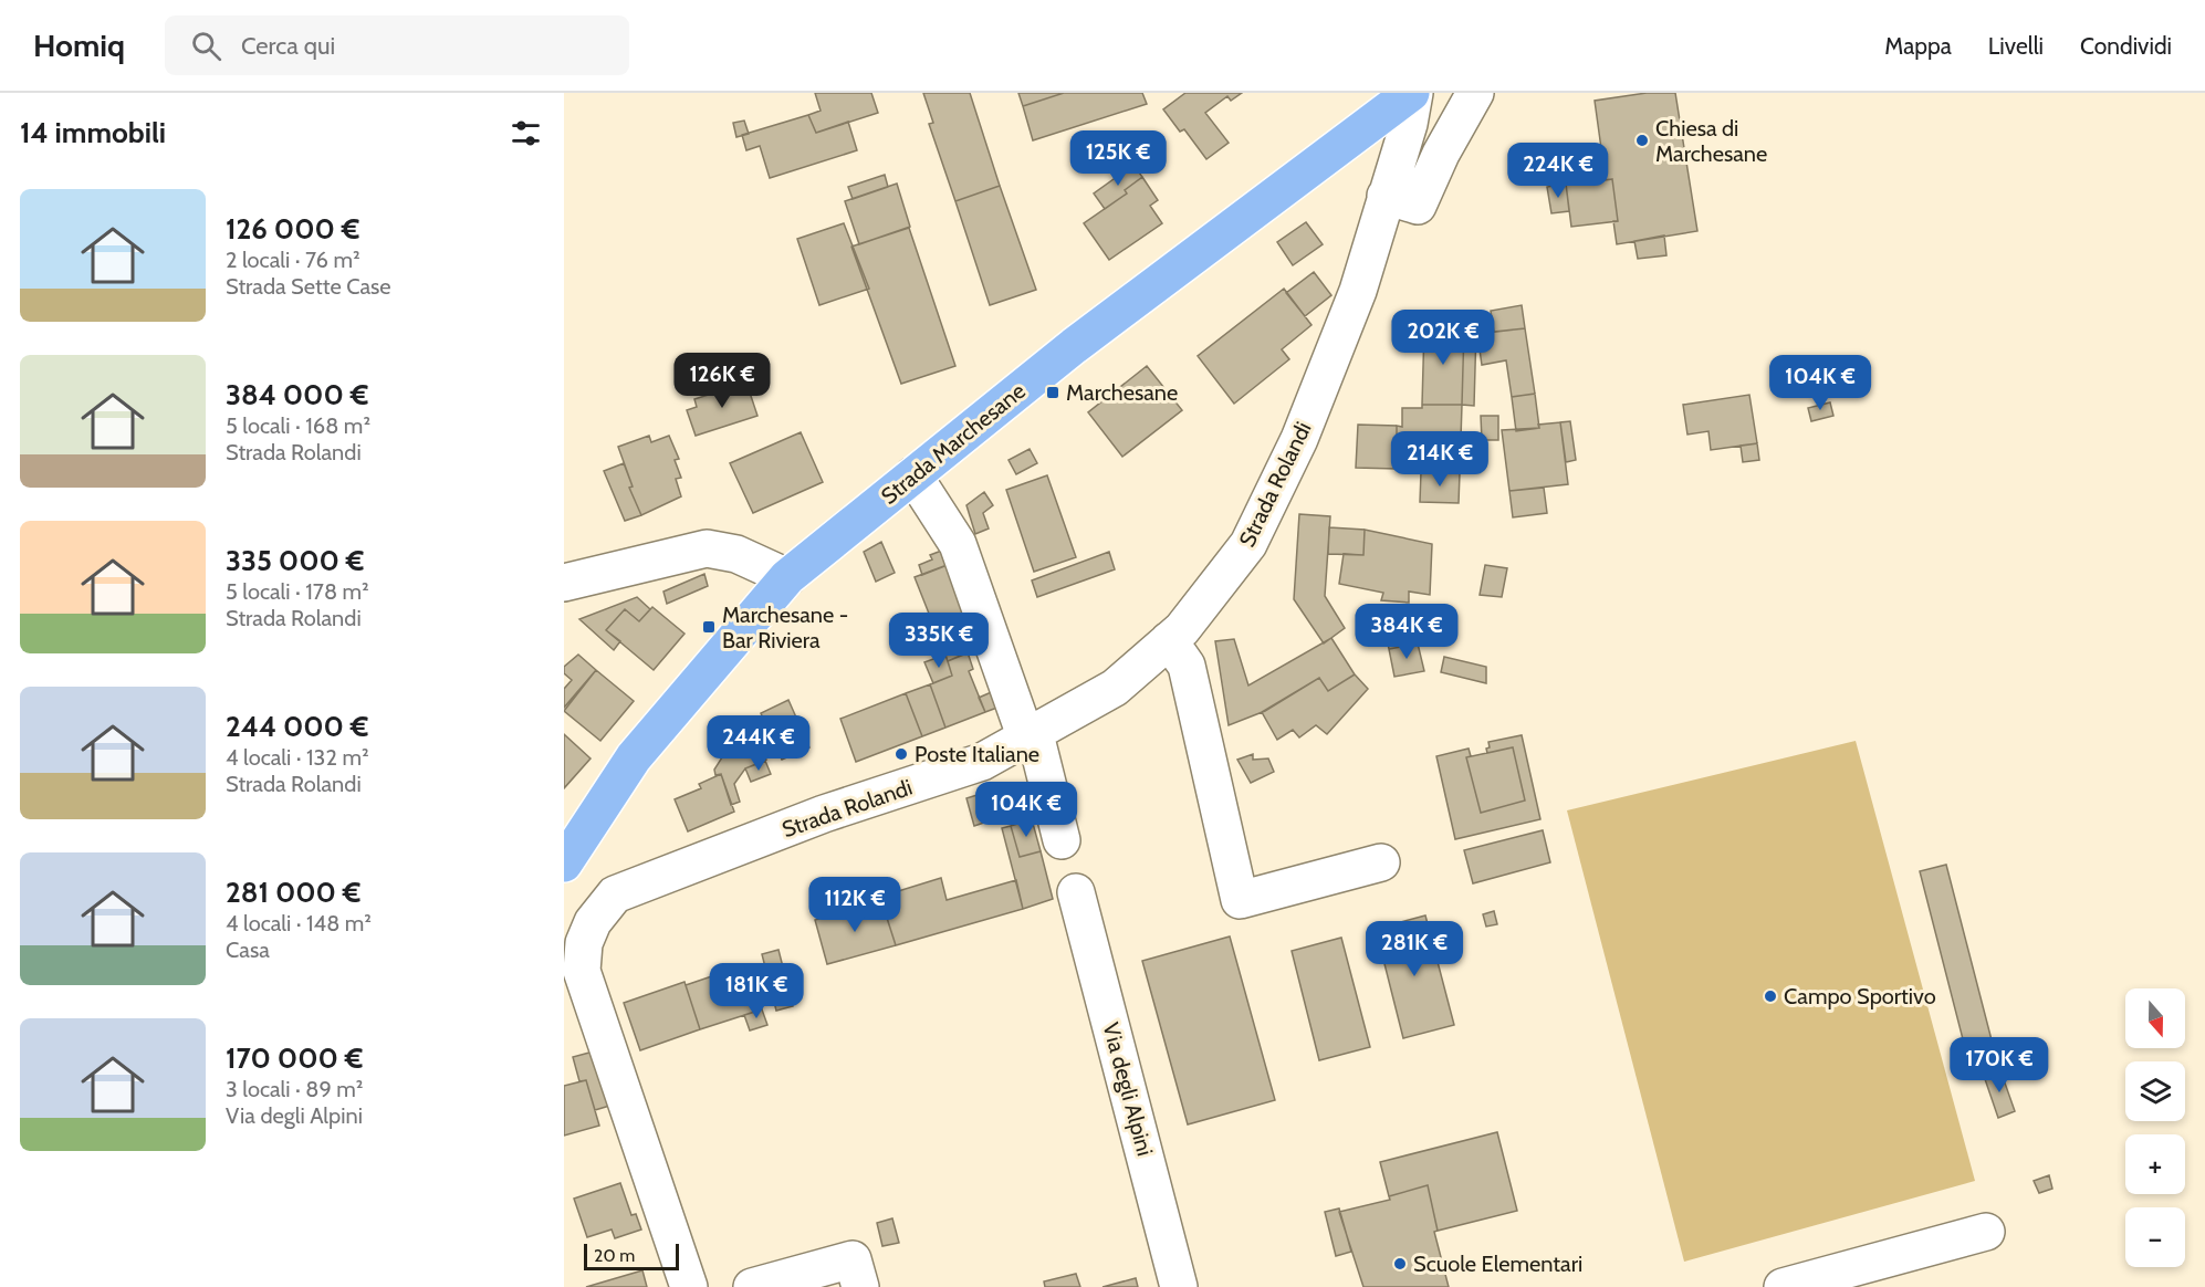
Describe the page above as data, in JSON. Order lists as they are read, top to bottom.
{
  "streets": {
    "main road": ["Strada Marchesane"],
    "street": ["Strada Rolandi", "Via degli Alpini"]
  },
  "crossings": [
    ["Strada Marchesane", "Strada Rolandi"]
  ],
  "places": {
    "other": [
      "Chiesa di Marchesane",
      "Poste Italiane",
      "Campo Sportivo",
      "Scuole Elementari"
    ],
    "transit": ["Marchesane", "Marchesane - Bar Riviera"]
  },
  "scale_bar": "20 m",
  "north": "bottom",
  "page": {
    "header": "Homiq",
    "search": "Cerca qui",
    "nav": ["Mappa", "Livelli", "Condividi"],
    "heading": "14 immobili",
    "price": [
      "125K €",
      "224K €",
      "202K €",
      "126K €",
      "104K €",
      "214K €",
      "384K €",
      "335K €",
      "244K €",
      "104K €",
      "112K €",
      "281K €",
      "181K €",
      "170K €"
    ],
    "list": [
      {
        "name": "126 000 €",
        "note": "2 locali · 76 m² · Strada Sette Case"
      },
      {
        "name": "384 000 €",
        "note": "5 locali · 168 m² · Strada Rolandi"
      },
      {
        "name": "335 000 €",
        "note": "5 locali · 178 m² · Strada Rolandi"
      },
      {
        "name": "244 000 €",
        "note": "4 locali · 132 m² · Strada Rolandi"
      },
      {
        "name": "281 000 €",
        "note": "4 locali · 148 m² · Casa"
      },
      {
        "name": "170 000 €",
        "note": "3 locali · 89 m² · Via degli Alpini"
      }
    ],
    "map_buttons": ["+", "−"],
    "scale": "20 m"
  }
}
